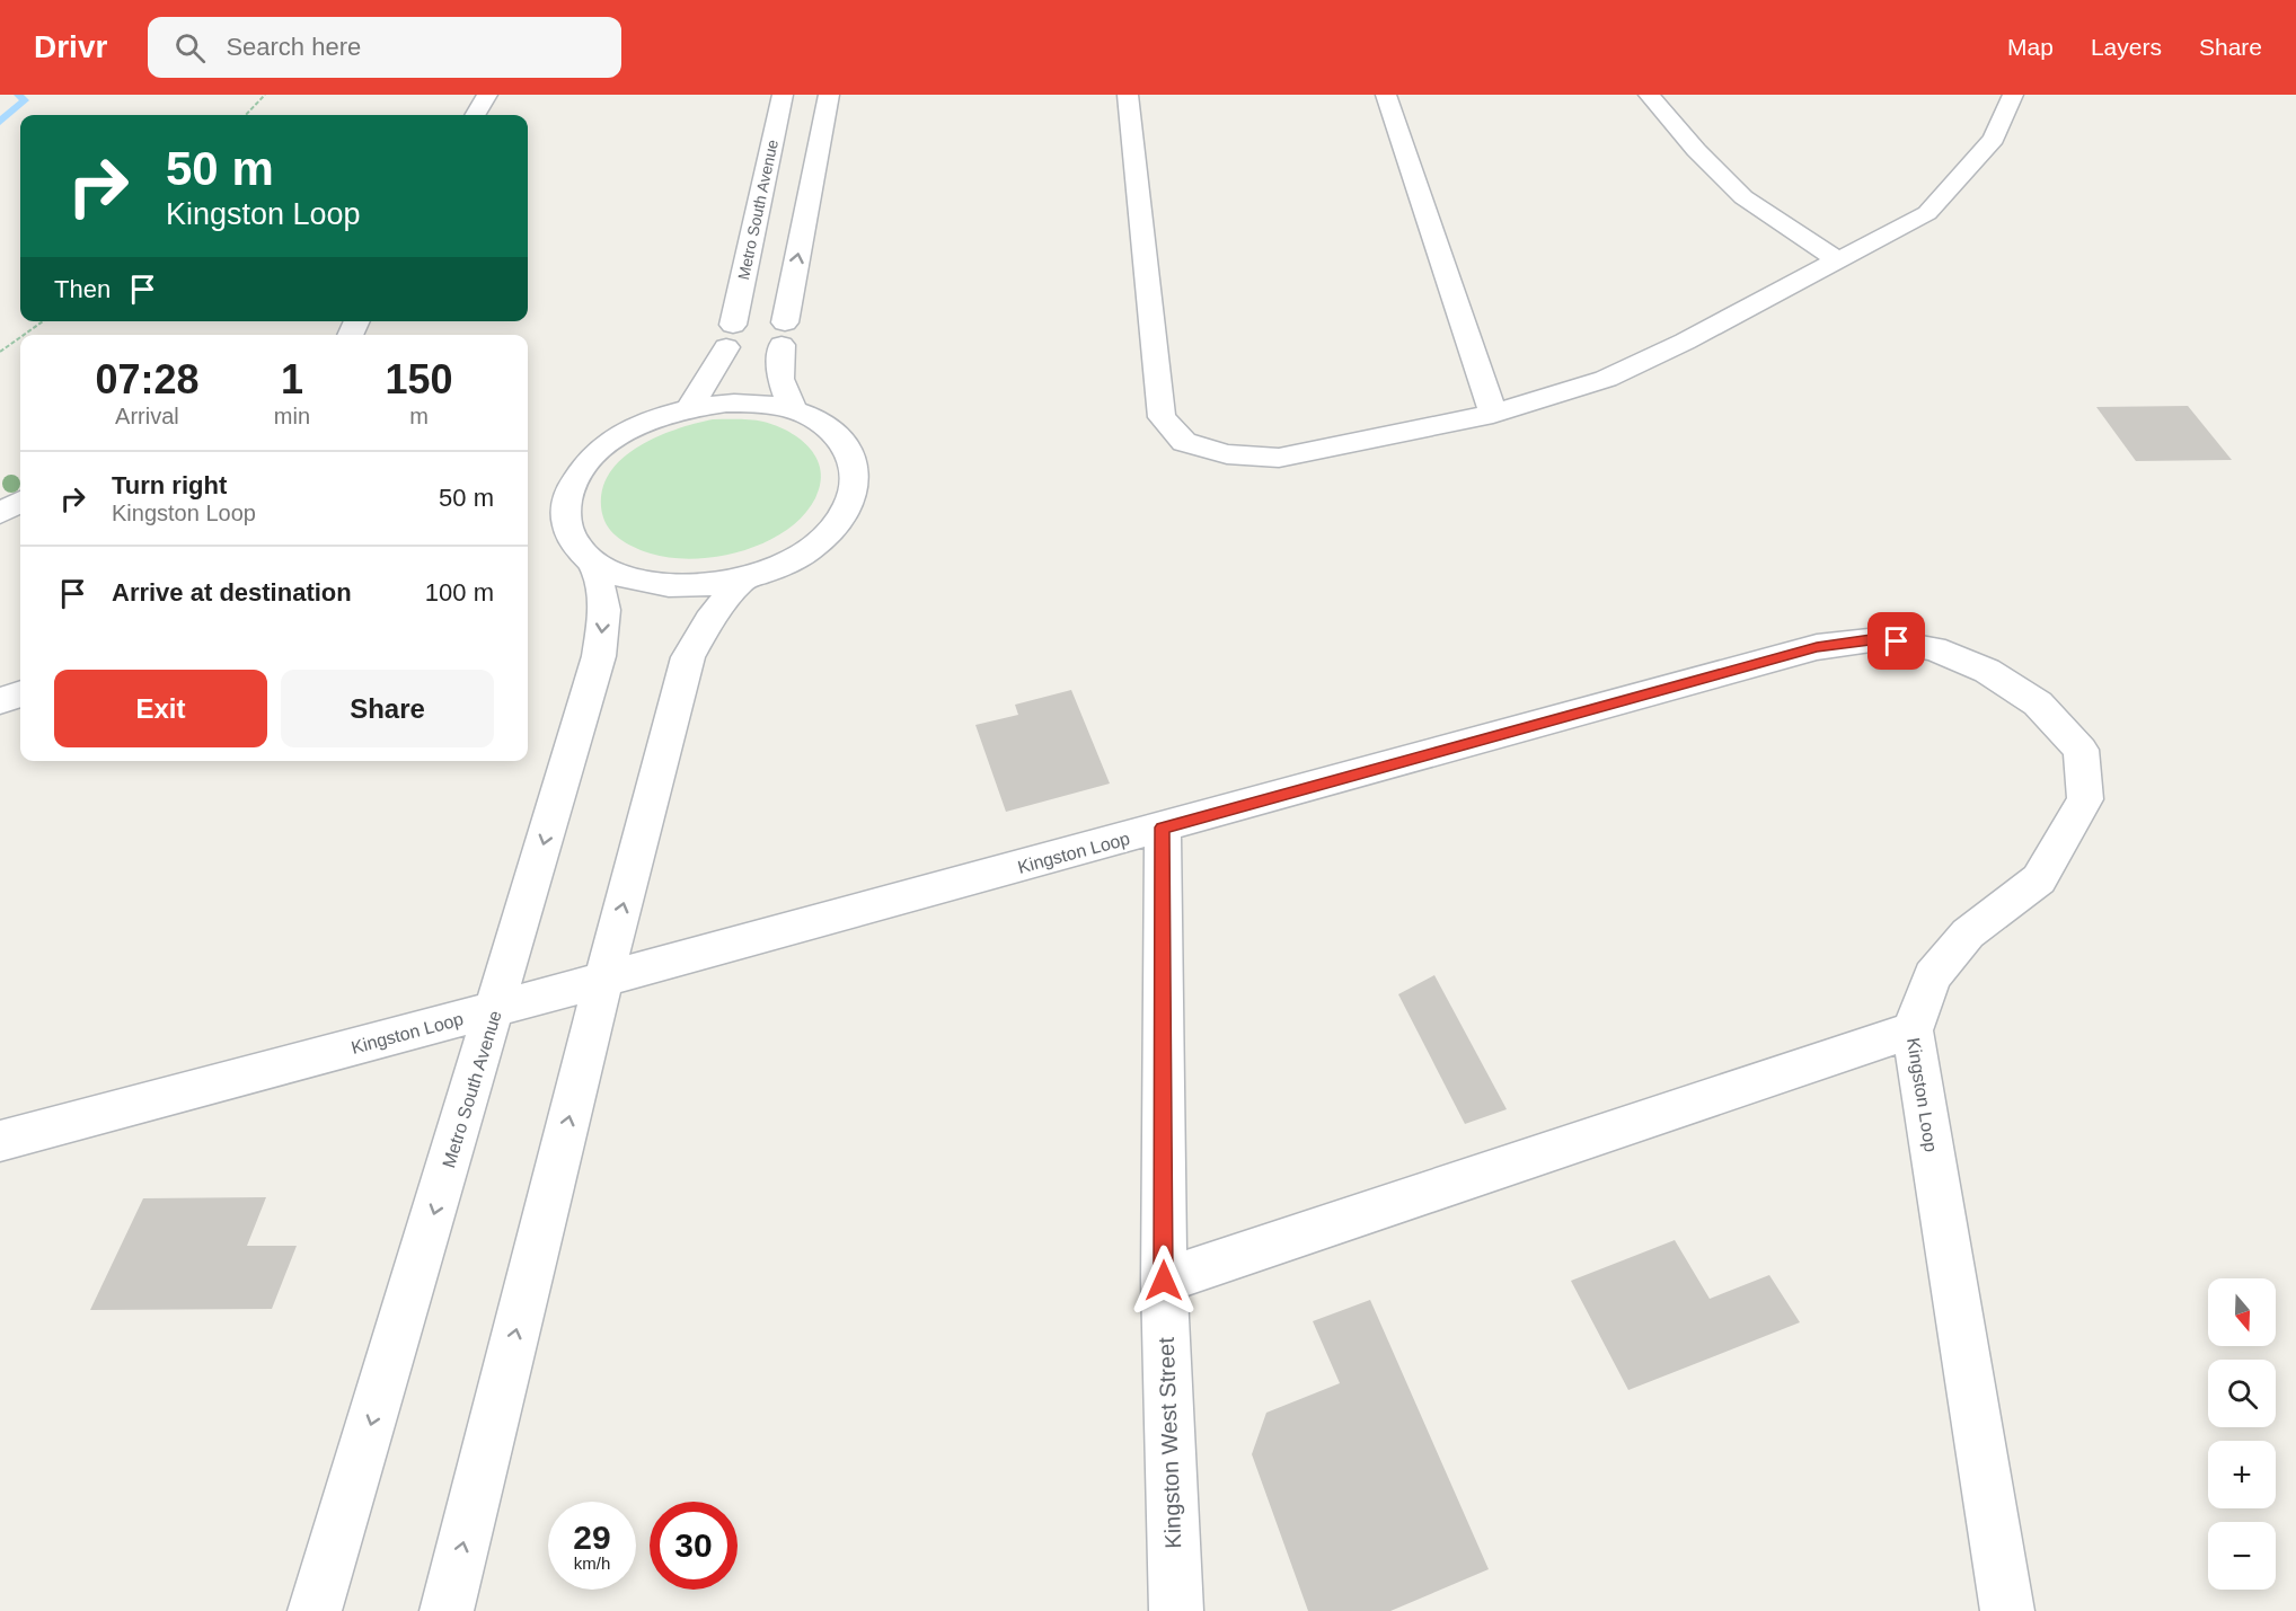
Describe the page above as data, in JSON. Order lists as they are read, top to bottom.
{
  "streets": {
    "street": ["Metro South Avenue", "Kingston Loop", "Kingston West Street"]
  },
  "crossings": [
    ["Metro South Avenue", "Kingston Loop"],
    ["Kingston Loop", "Kingston West Street"]
  ],
  "north": "bottom",
  "page": {
    "header": "Drivr",
    "search": "Search here",
    "nav": ["Map", "Layers", "Share"],
    "turn": ["50 m", "Kingston Loop"],
    "then": "Then",
    "eta": [
      "07:28",
      "Arrival",
      "1",
      "min",
      "150",
      "m"
    ],
    "list": [
      {
        "name": "Turn right",
        "note": "Kingston Loop",
        "value": "50 m"
      },
      {
        "name": "Arrive at destination",
        "value": "100 m"
      }
    ],
    "buttons": ["Exit", "Share"],
    "map_buttons": ["+", "−"],
    "speed": "29 km/h",
    "limit": "30"
  }
}
